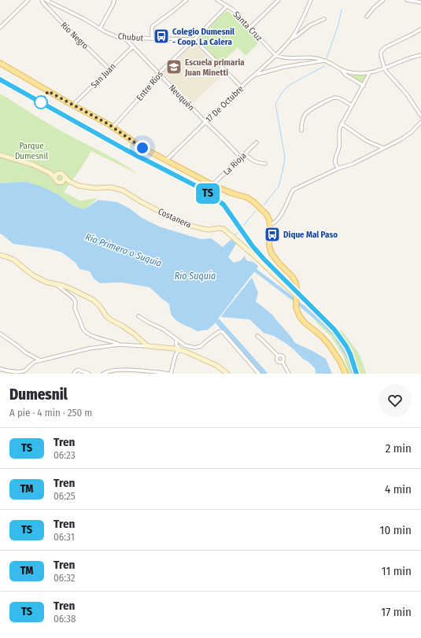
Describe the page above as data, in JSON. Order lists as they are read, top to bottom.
{
  "streets": {
    "street": [
      "Santa Cruz",
      "Río Negro",
      "Chubut",
      "San Juan",
      "Entre Ríos",
      "Neuquén",
      "17 De Octubre",
      "La Rioja",
      "Costanera"
    ]
  },
  "crossings": [
    ["Santa Cruz", "Entre Ríos"],
    ["Santa Cruz", "17 De Octubre"],
    ["Río Negro", "San Juan"],
    ["Chubut", "Entre Ríos"],
    ["Chubut", "Neuquén"],
    ["San Juan", "Neuquén"],
    ["Entre Ríos", "Neuquén"],
    ["Neuquén", "17 De Octubre"],
    ["Neuquén", "La Rioja"]
  ],
  "water": ["Río Primero o Suquía", "Río Suquía"],
  "parks": ["Parque Dumesnil"],
  "places": {
    "bus stop": ["Colegio Dumesnil - Coop. La Calera", "Dique Mal Paso"],
    "school or university": ["Escuela primaria Juan Minetti"]
  },
  "page": {
    "on_map": "TS",
    "heading": ["Dumesnil", "A pie · 4 min · 250 m"],
    "list": [
      {
        "mark": "TS",
        "name": "Tren",
        "note": "06:23",
        "value": "2 min"
      },
      {
        "mark": "TM",
        "name": "Tren",
        "note": "06:25",
        "value": "4 min"
      },
      {
        "mark": "TS",
        "name": "Tren",
        "note": "06:31",
        "value": "10 min"
      },
      {
        "mark": "TM",
        "name": "Tren",
        "note": "06:32",
        "value": "11 min"
      },
      {
        "mark": "TS",
        "name": "Tren",
        "note": "06:38",
        "value": "17 min"
      }
    ]
  }
}
